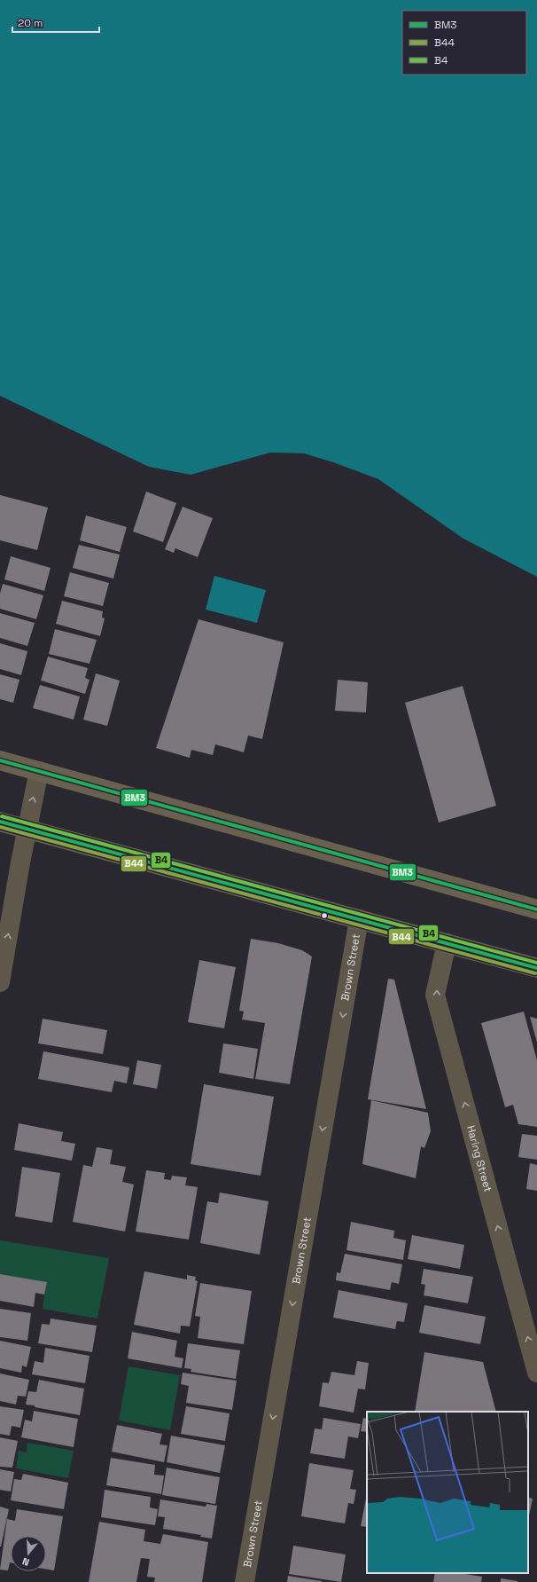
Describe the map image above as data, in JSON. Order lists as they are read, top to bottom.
{
  "streets": {
    "street": ["Brown Street", "Haring Street"]
  },
  "one_way": ["Brown Street", "Haring Street"],
  "lines": ["transit line BM3", "transit line B4", "transit line B44"],
  "legend": ["BM3", "B44", "B4"],
  "scale_bar": "20 m",
  "north": "bottom"
}
